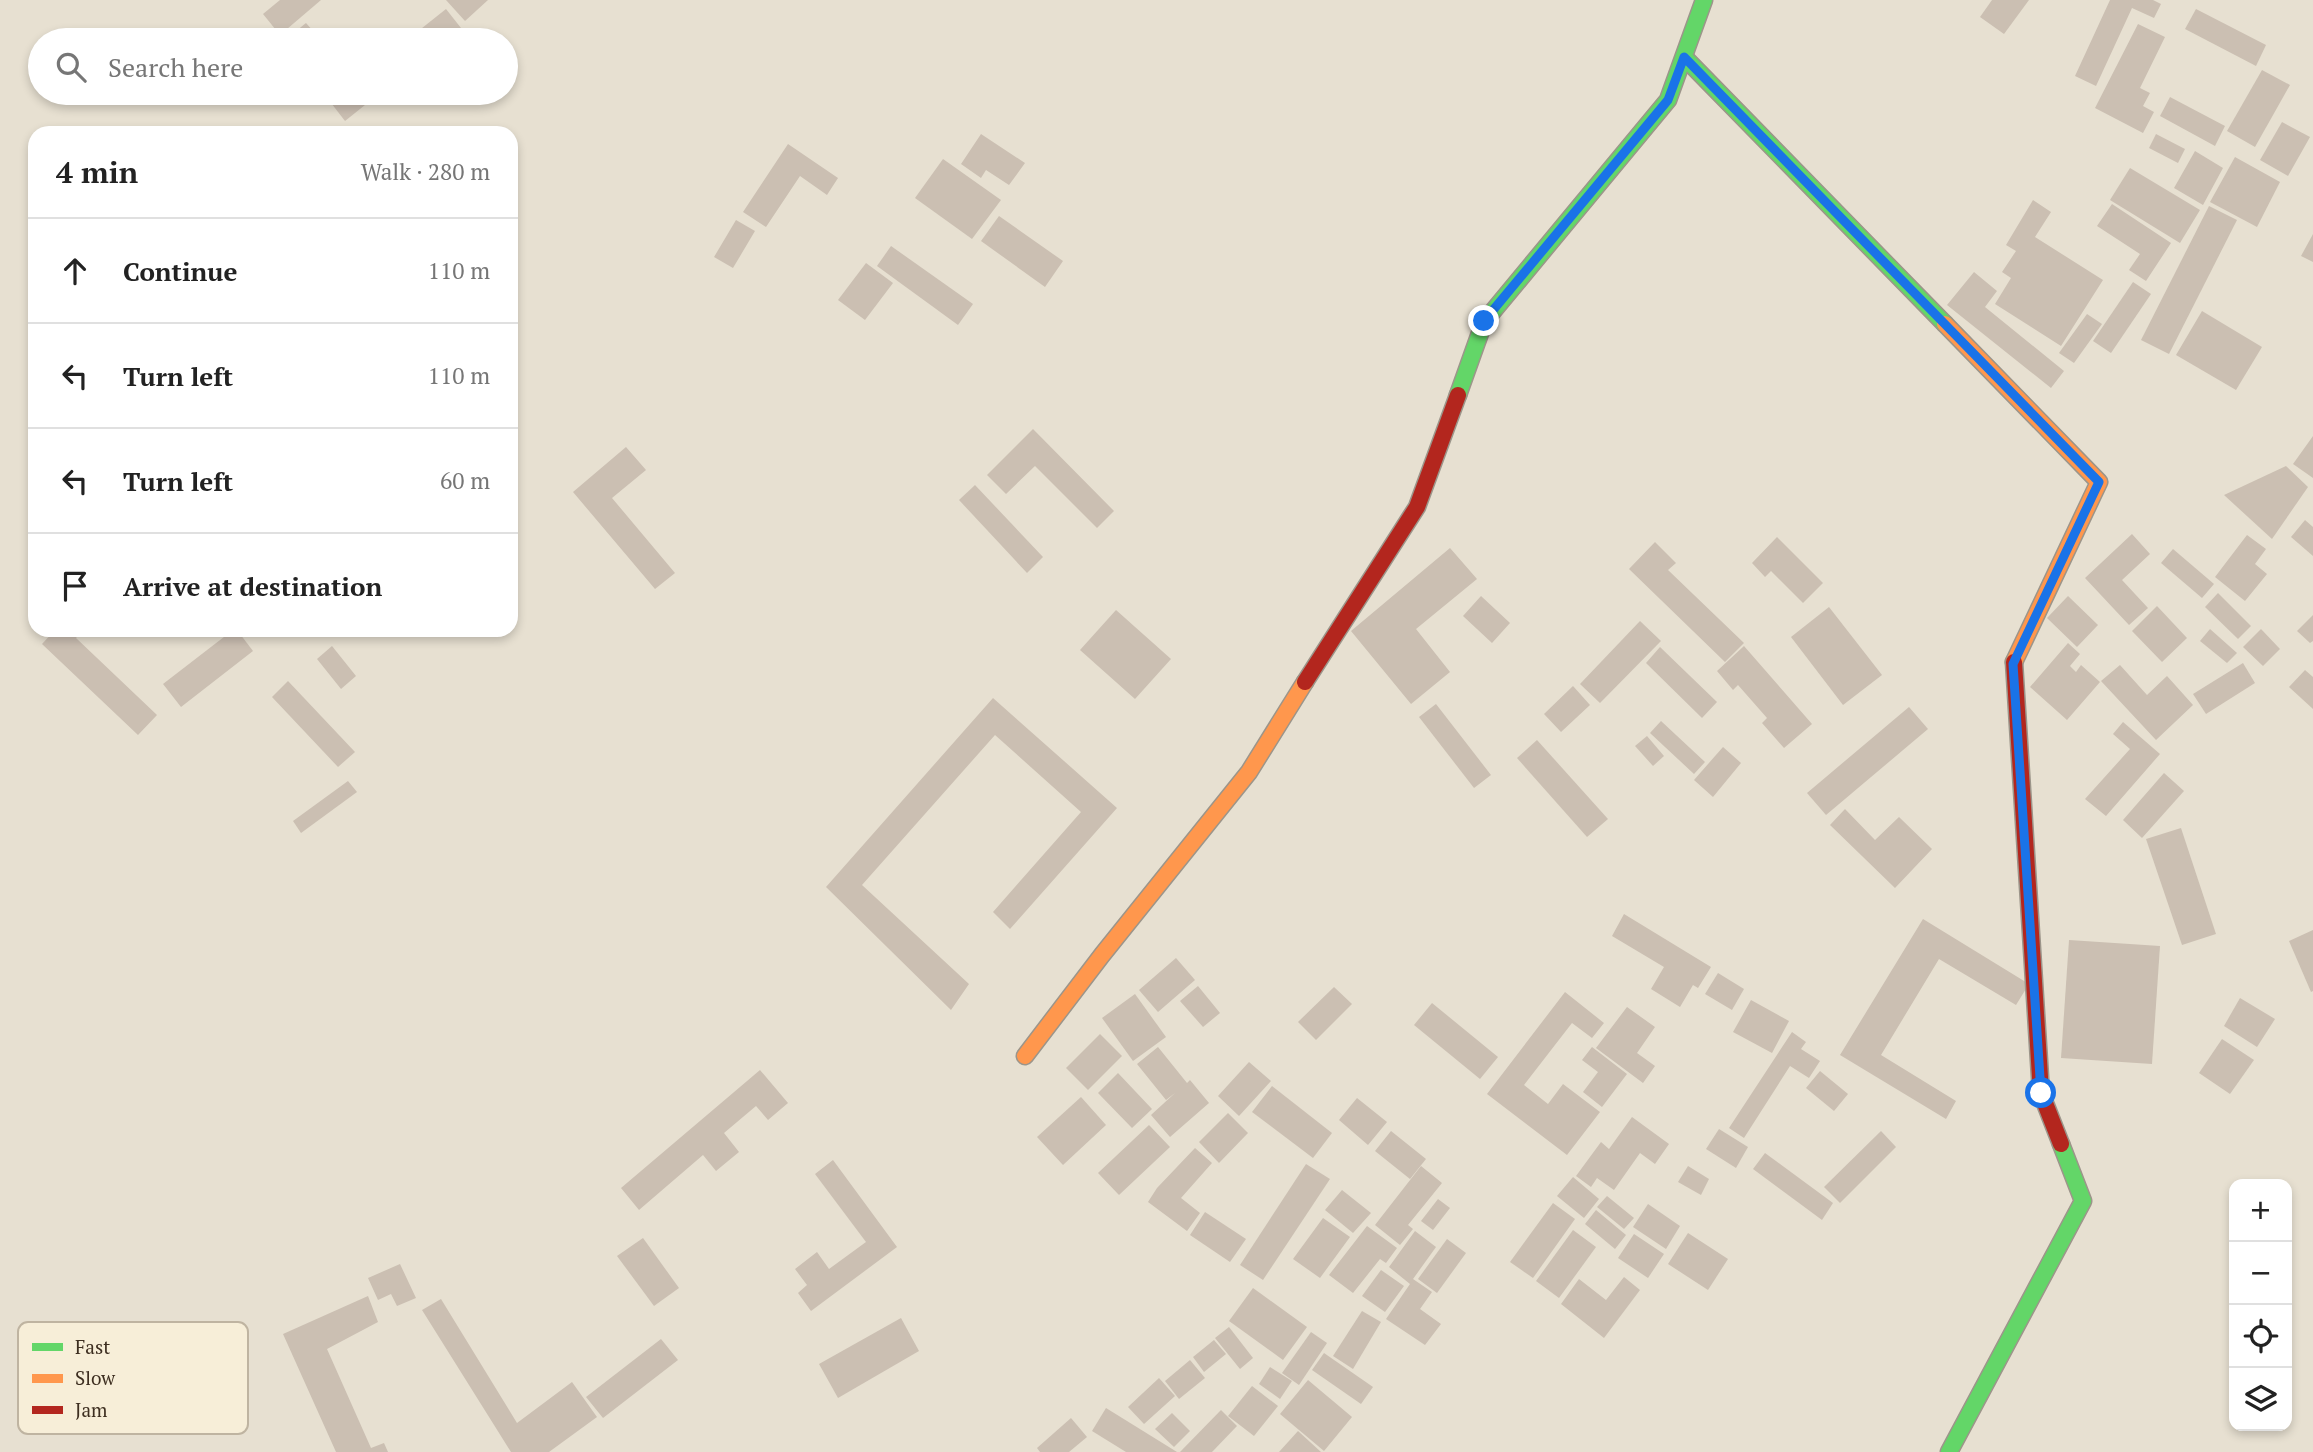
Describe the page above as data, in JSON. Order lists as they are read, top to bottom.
{
  "legend": ["Fast", "Slow", "Jam"],
  "page": {
    "search": "Search here",
    "heading": ["4 min", "Walk · 280 m"],
    "list": [
      ["Continue", "110 m"],
      ["Turn left", "110 m"],
      ["Turn left", "60 m"],
      "Arrive at destination"
    ],
    "map_buttons": ["+", "−"]
  }
}
